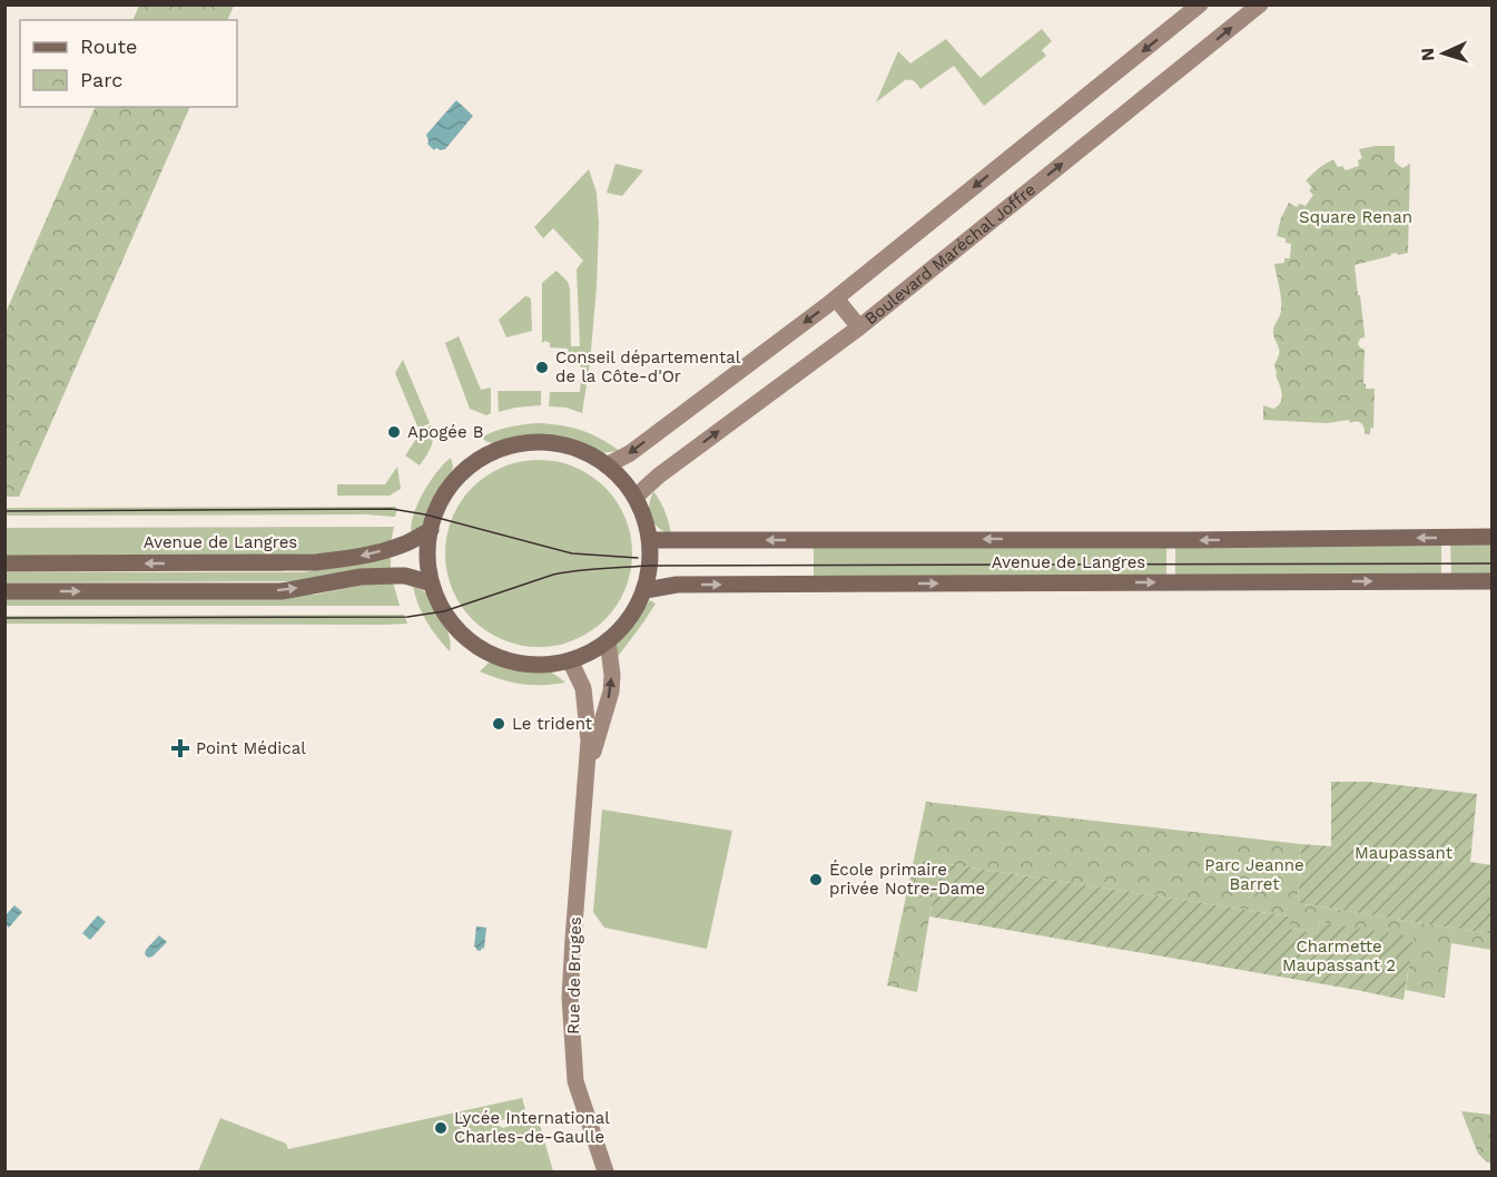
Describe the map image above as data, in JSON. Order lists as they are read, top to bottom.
{
  "streets": {
    "main road": ["Boulevard Maréchal Joffre", "Avenue de Langres", "Rue de Bruges"]
  },
  "crossings": [
    ["Boulevard Maréchal Joffre", "Avenue de Langres"],
    ["Boulevard Maréchal Joffre", "Rue de Bruges"],
    ["Avenue de Langres", "Rue de Bruges"]
  ],
  "parks": [
    "Square Renan",
    "Maupassant",
    "Parc Jeanne Barret",
    "Charmette Maupassant 2"
  ],
  "places": {
    "other": [
      "Conseil départemental de la Côte-d'Or",
      "Apogée B",
      "Le trident",
      "École primaire privée Notre-Dame",
      "Lycée International Charles-de-Gaulle"
    ],
    "health": ["Point Médical"]
  },
  "legend": ["Route", "Parc"],
  "north": "left"
}
